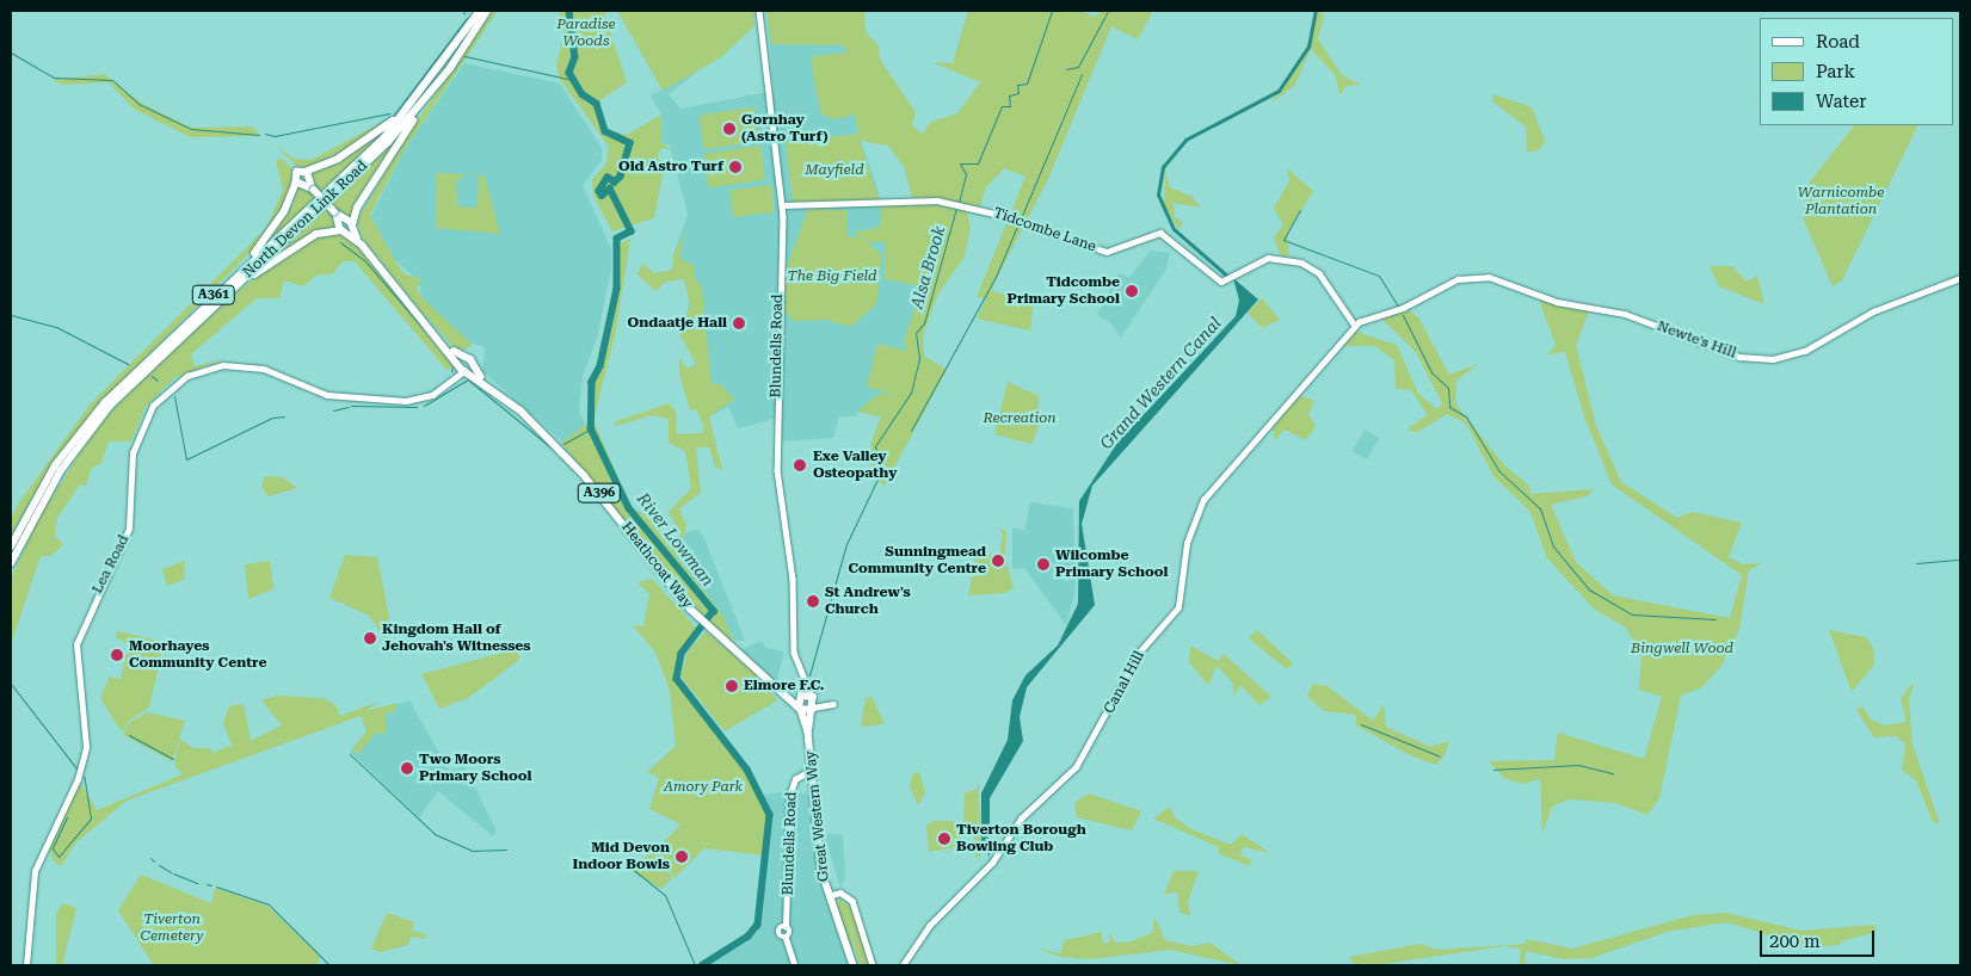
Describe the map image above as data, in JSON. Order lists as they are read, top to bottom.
{
  "streets": {
    "highway": ["North Devon Link Road", "A361"],
    "main road": ["A396", "Heathcoat Way", "Great Western Way"],
    "street": [
      "Tidcombe Lane",
      "Newte's Hill",
      "Blundells Road",
      "Lea Road",
      "Canal Hill"
    ]
  },
  "crossings": [
    ["Tidcombe Lane", "Newte's Hill"],
    ["Tidcombe Lane", "Blundells Road"],
    ["Tidcombe Lane", "Canal Hill"],
    ["Newte's Hill", "Canal Hill"],
    ["Blundells Road", "A396"],
    ["Blundells Road", "Great Western Way"],
    ["A396", "Heathcoat Way"],
    ["A396", "Great Western Way"],
    ["Lea Road", "Heathcoat Way"],
    ["Heathcoat Way", "Great Western Way"]
  ],
  "water": ["Alsa Brook", "Grand Western Canal", "River Lowman"],
  "parks": [
    "Paradise Woods",
    "Mayfield",
    "Warnicombe Plantation",
    "The Big Field",
    "Recreation",
    "Bingwell Wood",
    "Amory Park",
    "Tiverton Cemetery"
  ],
  "places": [
    "Gornhay (Astro Turf)",
    "Old Astro Turf",
    "Tidcombe Primary School",
    "Ondaatje Hall",
    "Exe Valley Osteopathy",
    "Sunningmead Community Centre",
    "Wilcombe Primary School",
    "St Andrew's Church",
    "Kingdom Hall of Jehovah's Witnesses",
    "Moorhayes Community Centre",
    "Elmore F.C.",
    "Two Moors Primary School",
    "Tiverton Borough Bowling Club",
    "Mid Devon Indoor Bowls"
  ],
  "legend": ["Road", "Park", "Water"],
  "scale_bar": "200 m"
}
